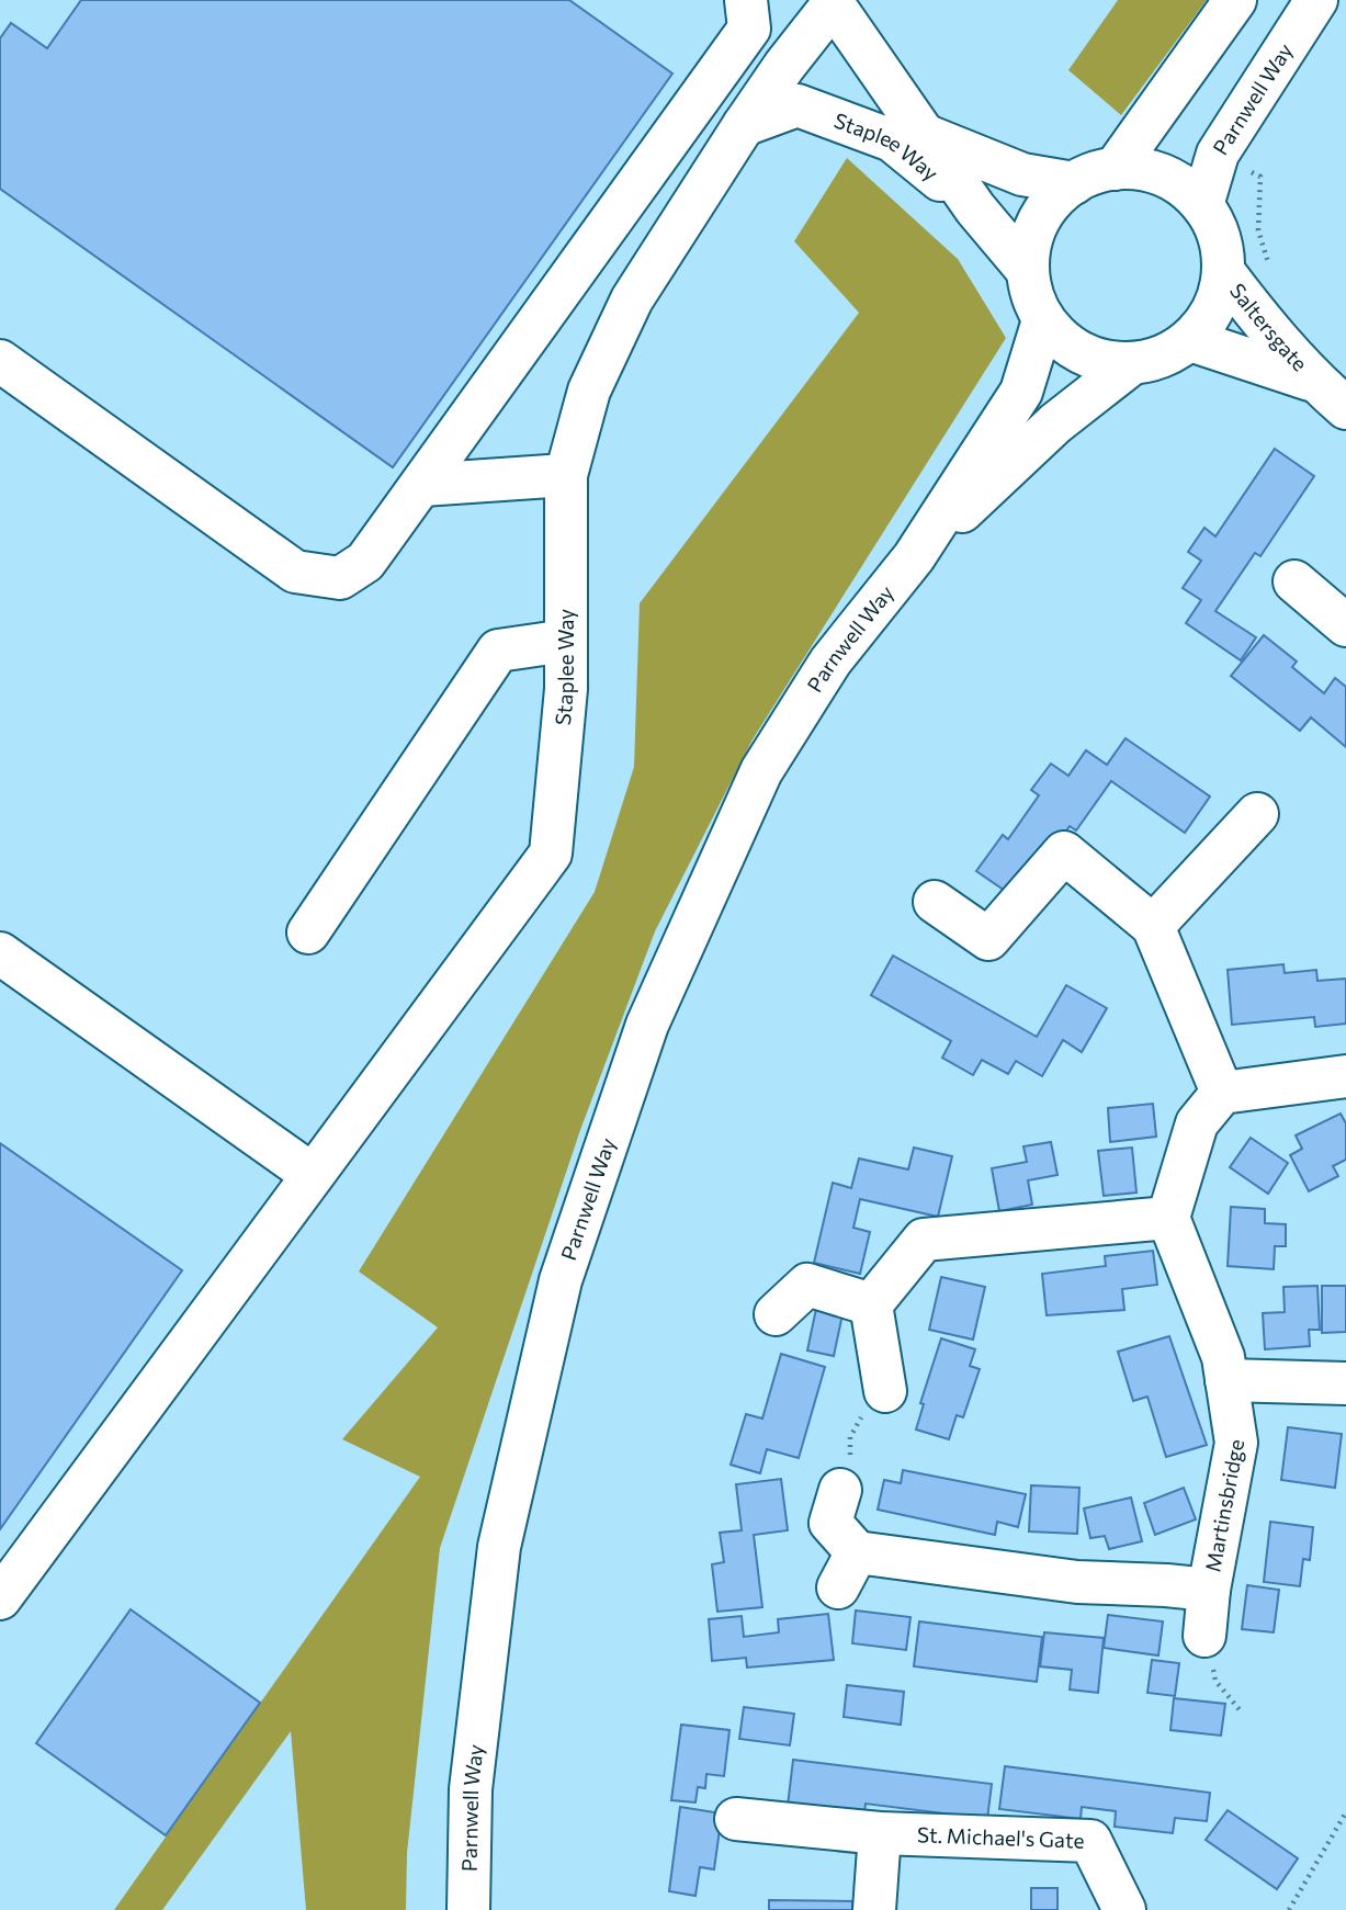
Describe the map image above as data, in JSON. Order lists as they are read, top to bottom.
{
  "streets": {
    "street": [
      "Parnwell Way",
      "Staplee Way",
      "Saltersgate",
      "Martinsbridge",
      "St. Michael's Gate"
    ]
  },
  "crossings": [
    ["Parnwell Way", "Staplee Way"],
    ["Parnwell Way", "Saltersgate"],
    ["Staplee Way", "Saltersgate"]
  ]
}
